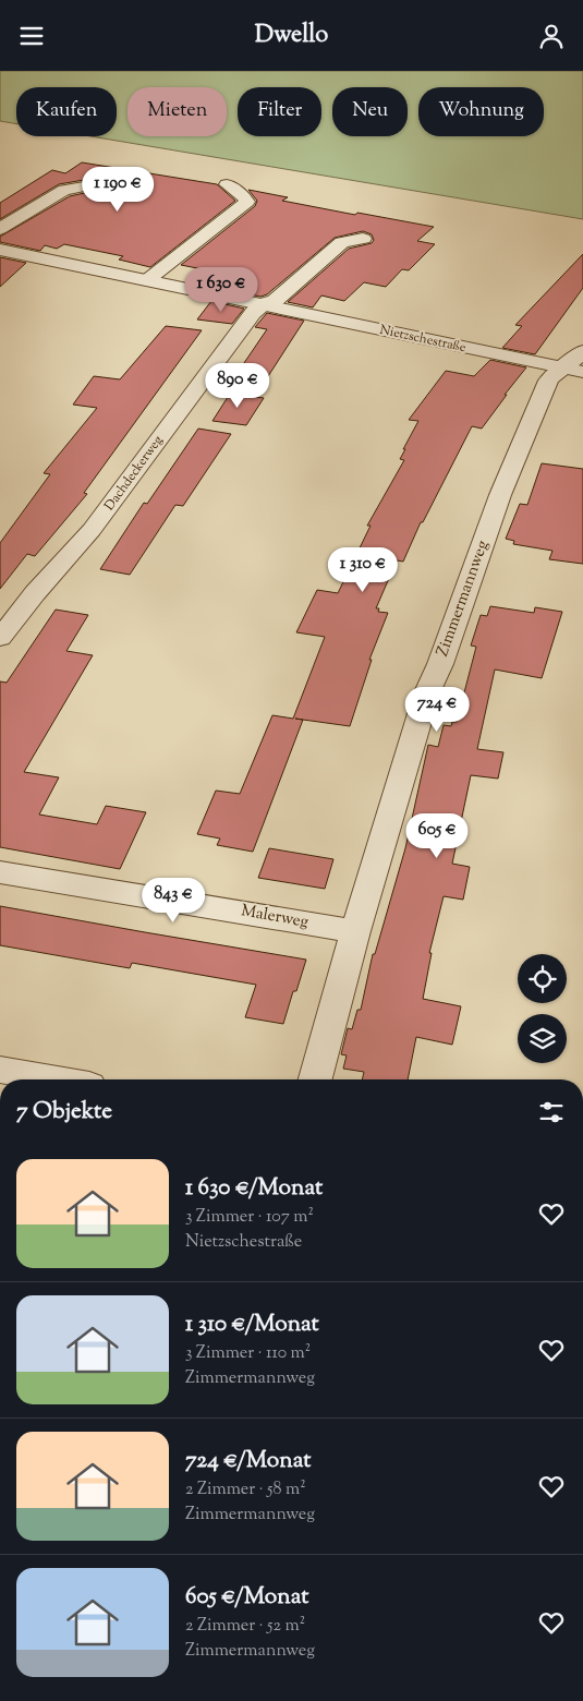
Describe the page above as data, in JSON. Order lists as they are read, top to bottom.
{
  "streets": {
    "street": [
      "Nietzschestraße",
      "Dachdeckerweg",
      "Zimmermannweg",
      "Malerweg"
    ]
  },
  "crossings": [
    ["Nietzschestraße", "Dachdeckerweg"],
    ["Nietzschestraße", "Zimmermannweg"],
    ["Zimmermannweg", "Malerweg"]
  ],
  "page": {
    "header": "Dwello",
    "chip": [
      "Kaufen",
      "Mieten",
      "Filter",
      "Neu",
      "Wohnung"
    ],
    "price": [
      "1 190 €",
      "1 630 €",
      "890 €",
      "1 310 €",
      "724 €",
      "605 €",
      "843 €"
    ],
    "heading": "7 Objekte",
    "list": [
      {
        "name": "1 630 €/Monat",
        "note": "3 Zimmer · 107 m² · Nietzschestraße"
      },
      {
        "name": "1 310 €/Monat",
        "note": "3 Zimmer · 110 m² · Zimmermannweg"
      },
      {
        "name": "724 €/Monat",
        "note": "2 Zimmer · 58 m² · Zimmermannweg"
      },
      {
        "name": "605 €/Monat",
        "note": "2 Zimmer · 52 m² · Zimmermannweg"
      }
    ]
  }
}
